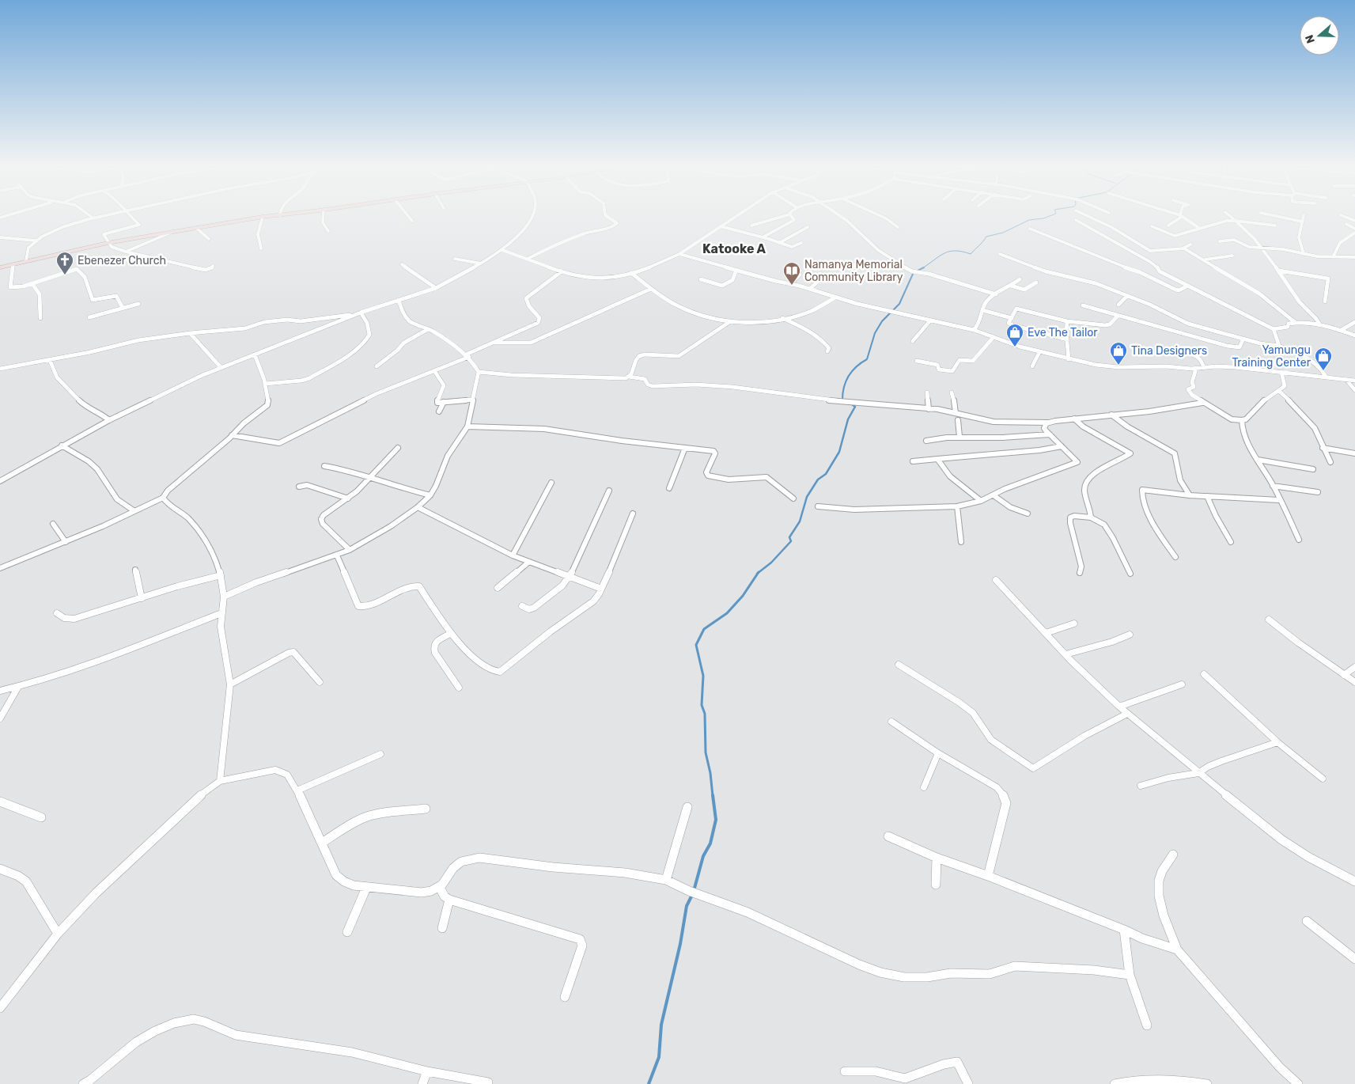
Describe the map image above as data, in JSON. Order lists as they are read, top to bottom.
{
  "districts": ["Katooke A"],
  "places": {
    "church": ["Ebenezer Church"],
    "library": ["Namanya Memorial Community Library"],
    "shop": ["Eve The Tailor", "Tina Designers", "Yamungu Training Center"]
  },
  "north": "left"
}
